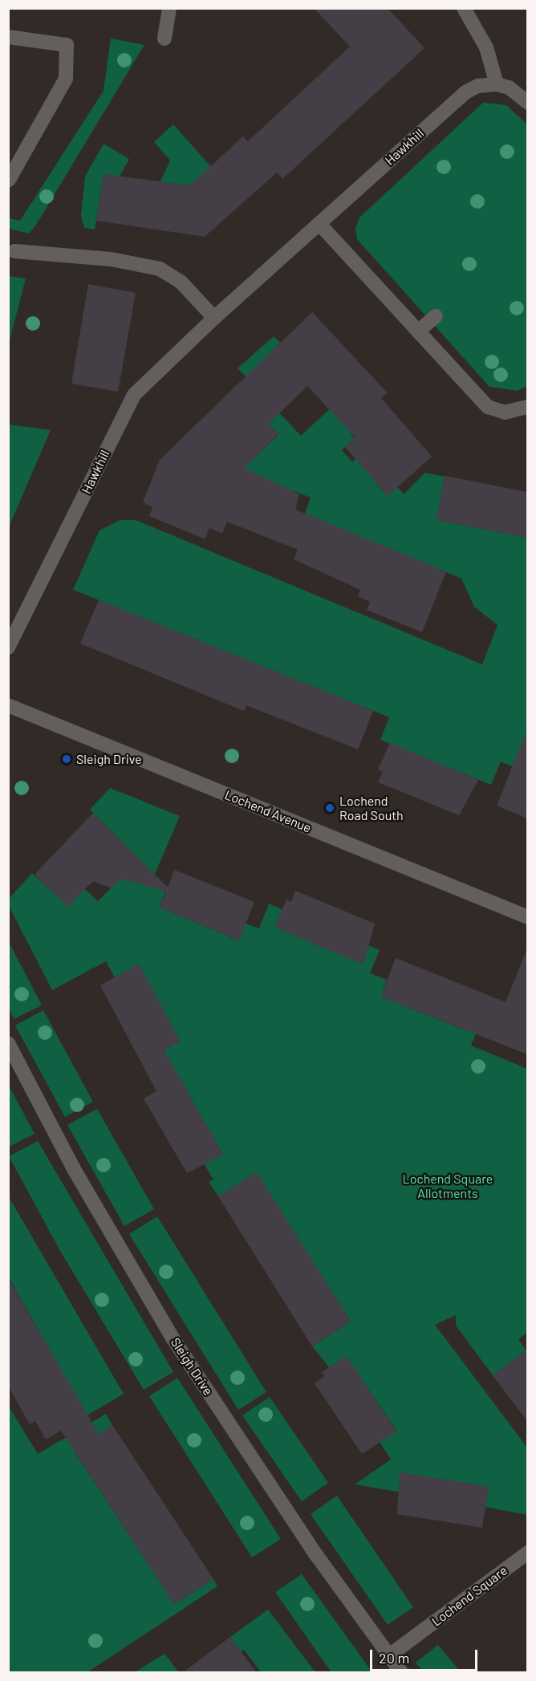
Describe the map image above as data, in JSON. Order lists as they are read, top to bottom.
{
  "streets": {
    "street": [
      "Hawkhill",
      "Lochend Avenue",
      "Sleigh Drive",
      "Lochend Square"
    ]
  },
  "crossings": [
    ["Sleigh Drive", "Lochend Square"]
  ],
  "parks": ["Lochend Square Allotments"],
  "places": ["Sleigh Drive", "Lochend Road South"],
  "scale_bar": "20 m"
}
